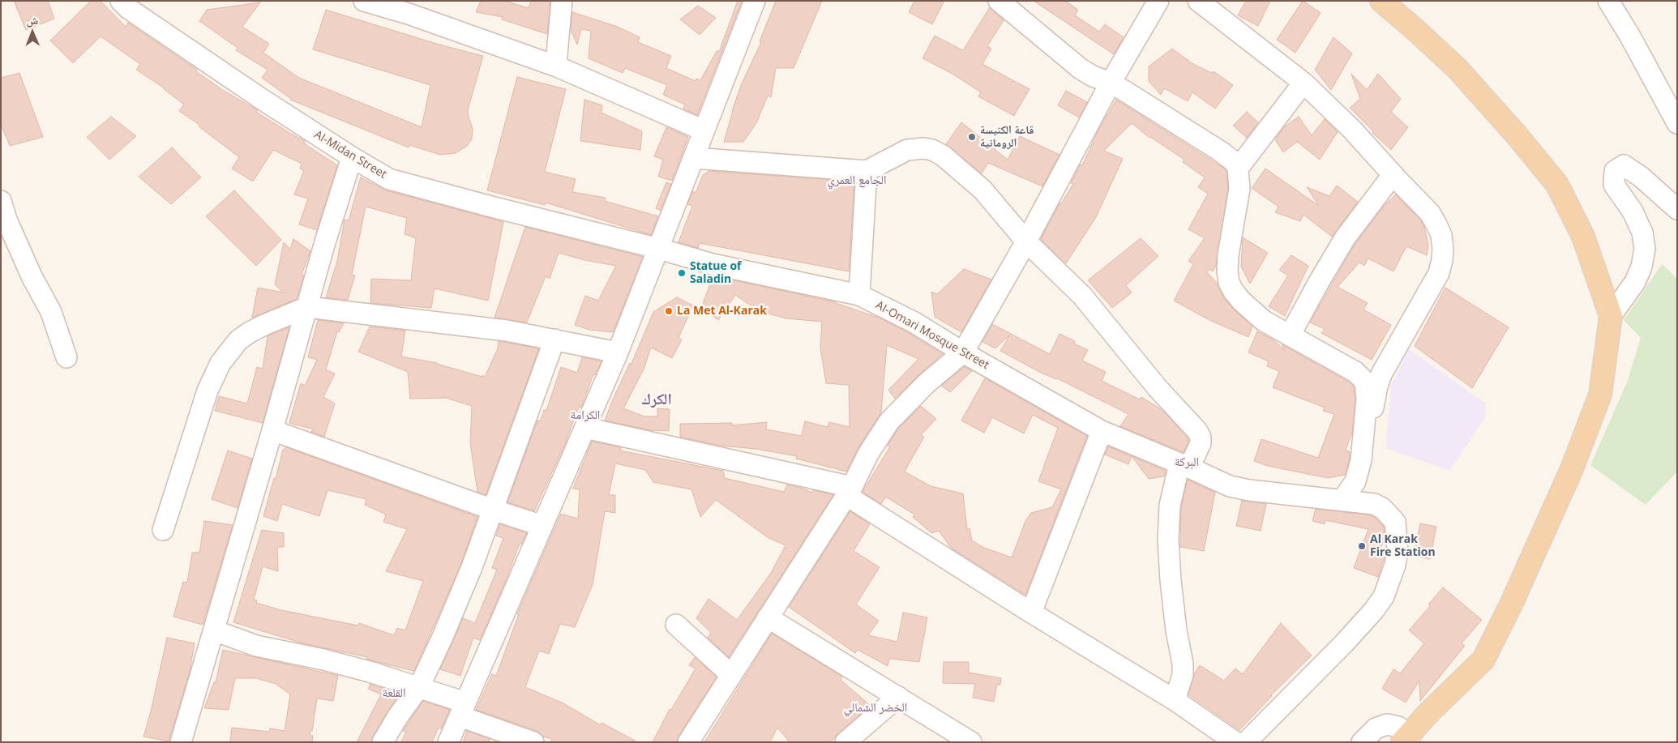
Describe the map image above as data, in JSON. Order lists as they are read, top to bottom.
{
  "streets": {
    "street": ["AI-Midan Street", "AI-Omari Mosque Street"]
  },
  "crossings": [
    ["AI-Midan Street", "AI-Omari Mosque Street"]
  ],
  "districts": [
    "الجامع العمري",
    "الكرك",
    "الكرامة",
    "البركة",
    "القلعة",
    "الخضر الشمالي"
  ],
  "places": [
    "قاعة الكنيسة الرومانية",
    "Statue of Saladin",
    "La Met Al-Karak",
    "Al Karak Fire Station"
  ],
  "north": "top"
}
